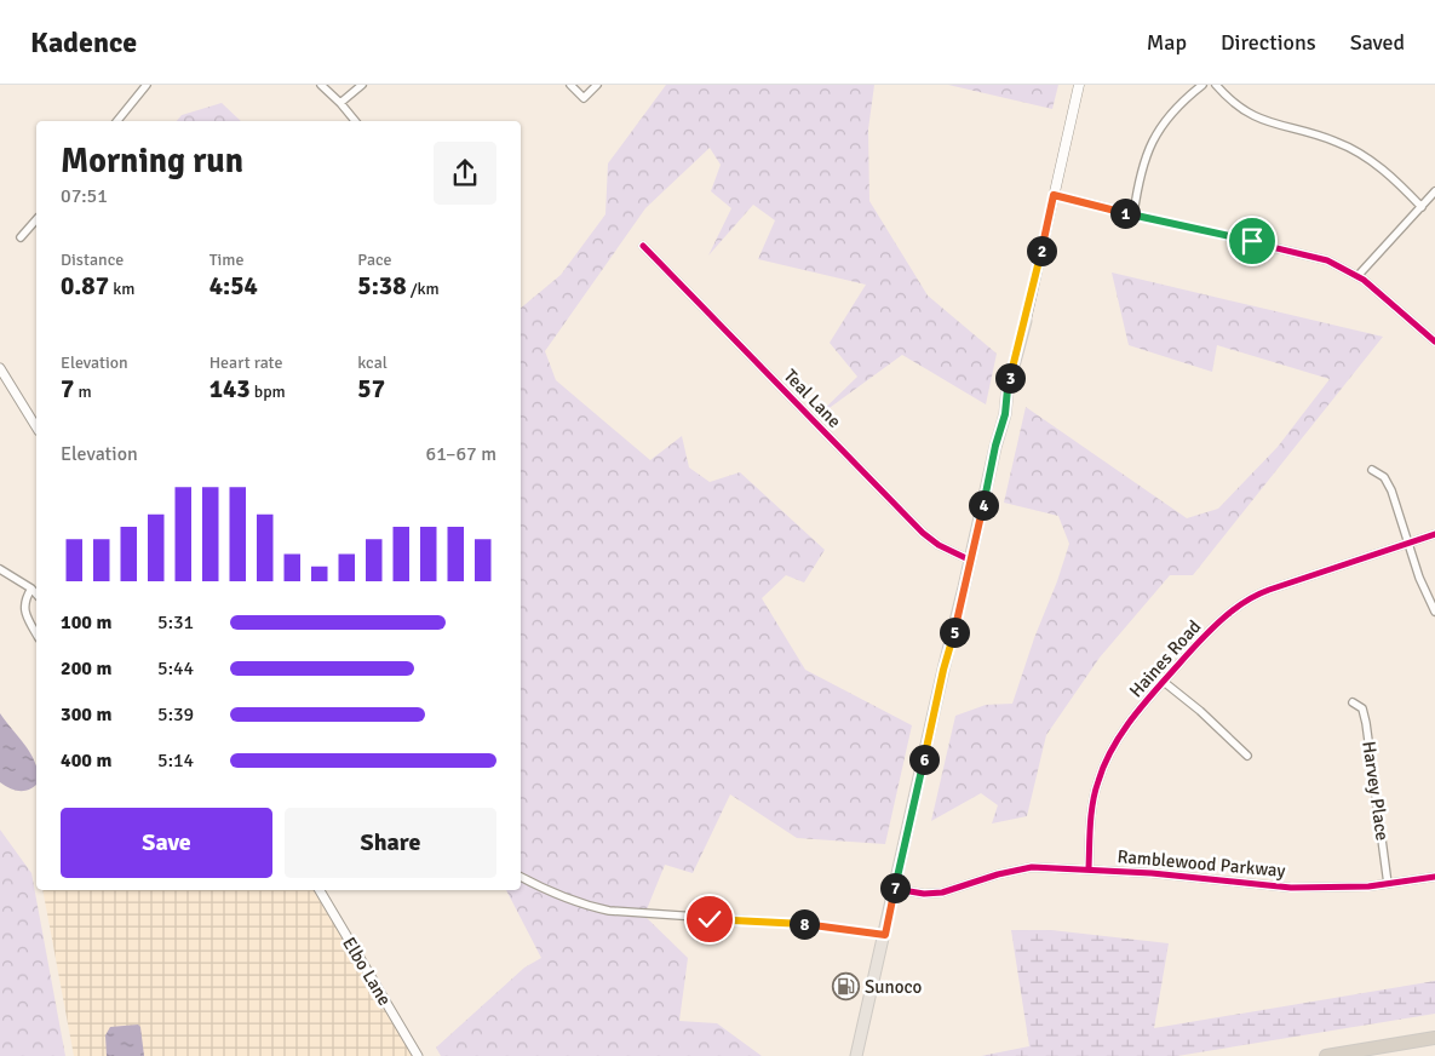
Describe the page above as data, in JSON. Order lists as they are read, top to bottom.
{
  "streets": {
    "street": [
      "Teal Lane",
      "Haines Road",
      "Harvey Place",
      "Ramblewood Parkway",
      "Elbo Lane"
    ]
  },
  "crossings": [
    ["Haines Road", "Ramblewood Parkway"],
    ["Harvey Place", "Ramblewood Parkway"]
  ],
  "places": {
    "fuel station": ["Sunoco"]
  },
  "page": {
    "header": "Kadence",
    "nav": ["Map", "Directions", "Saved"],
    "heading": ["Morning run", "07:51"],
    "pins": [
      "1",
      "2",
      "3",
      "4",
      "5",
      "6",
      "7",
      "8"
    ],
    "stats": [
      ["Distance", "0.87 km"],
      ["Time", "4:54"],
      ["Pace", "5:38 /km"],
      ["Elevation", "7 m"],
      ["Heart rate", "143 bpm"],
      ["kcal", "57"]
    ],
    "chart": ["Elevation", "61–67 m"],
    "list": [
      {
        "name": "100 m",
        "note": "5:31"
      },
      {
        "name": "200 m",
        "note": "5:44"
      },
      {
        "name": "300 m",
        "note": "5:39"
      },
      {
        "name": "400 m",
        "note": "5:14"
      }
    ],
    "buttons": ["Save", "Share"]
  }
}
